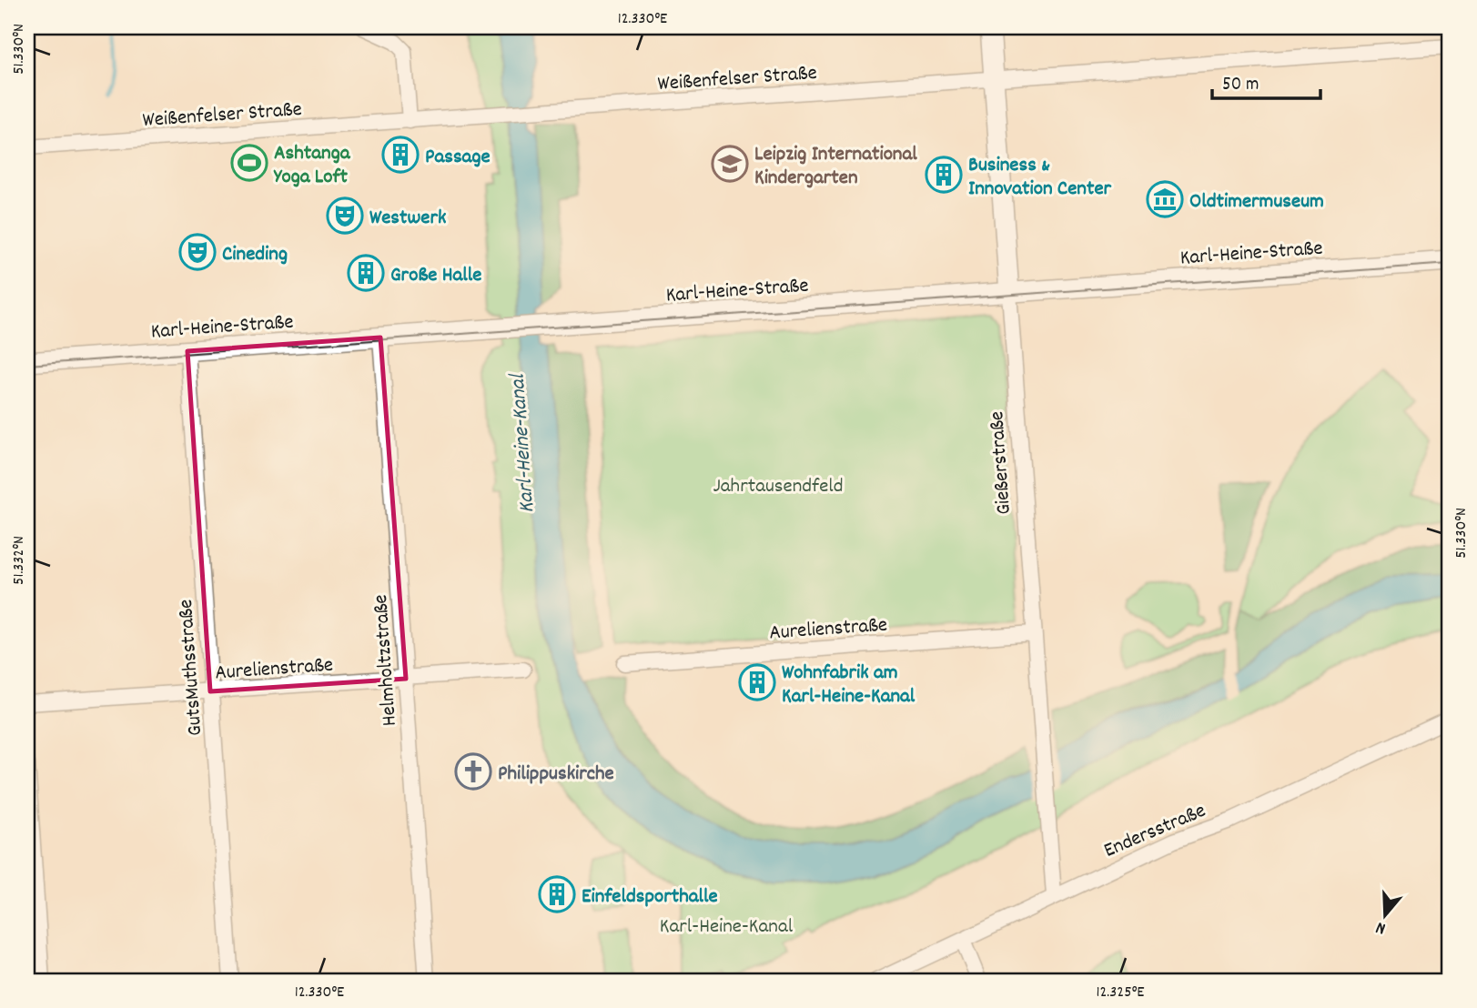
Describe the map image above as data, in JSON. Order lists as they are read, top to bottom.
{
  "streets": {
    "street": [
      "Weißenfelser Straße",
      "Karl-Heine-Straße",
      "Gießerstraße",
      "Aurelienstraße",
      "Helmholtzstraße",
      "GutsMuthsstraße",
      "Endersstraße"
    ]
  },
  "crossings": [
    ["Weißenfelser Straße", "Gießerstraße"],
    ["Karl-Heine-Straße", "Gießerstraße"],
    ["Karl-Heine-Straße", "Helmholtzstraße"],
    ["Karl-Heine-Straße", "GutsMuthsstraße"],
    ["Gießerstraße", "Aurelienstraße"],
    ["Gießerstraße", "Endersstraße"],
    ["Aurelienstraße", "Helmholtzstraße"],
    ["Aurelienstraße", "GutsMuthsstraße"]
  ],
  "water": ["Karl-Heine-Kanal"],
  "parks": ["Jahrtausendfeld", "Karl-Heine-Kanal"],
  "places": {
    "building": [
      "Passage",
      "Business & Innovation Center",
      "Große Halle",
      "Wohnfabrik am Karl-Heine-Kanal",
      "Einfeldsporthalle"
    ],
    "sports": ["Ashtanga Yoga Loft"],
    "school or university": ["Leipzig International Kindergarten"],
    "museum": ["Oldtimermuseum"],
    "theatre": ["Westwerk", "Cineding"],
    "church": ["Philippuskirche"]
  },
  "scale_bar": "50 m",
  "north": "bottom",
  "coordinates": [
    "12.330°E",
    "51.330°N",
    "51.332°N",
    "12.325°E"
  ]
}
